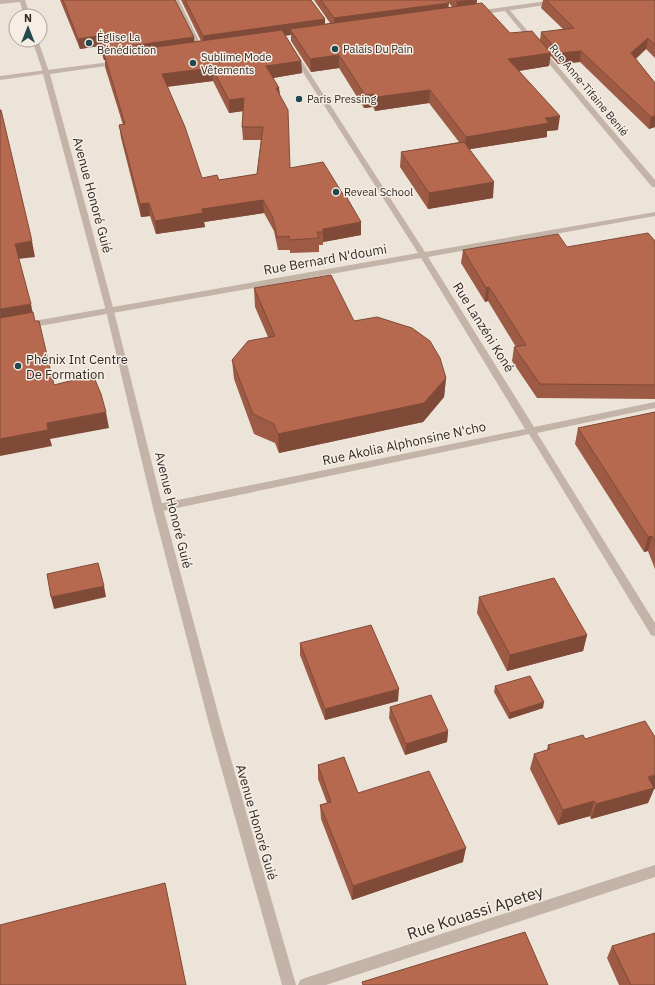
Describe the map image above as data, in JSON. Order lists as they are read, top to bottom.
{
  "streets": {
    "street": [
      "Rue Anne-Tifaine Benié",
      "Avenue Honoré Guié",
      "Rue Bernard N'doumi",
      "Rue Lanzéni Koné",
      "Rue Akolia Alphonsine N'cho",
      "Rue Kouassi Apetey"
    ]
  },
  "crossings": [
    ["Avenue Honoré Guié", "Rue Bernard N'doumi"],
    ["Avenue Honoré Guié", "Rue Akolia Alphonsine N'cho"],
    ["Rue Bernard N'doumi", "Rue Lanzéni Koné"],
    ["Rue Lanzéni Koné", "Rue Akolia Alphonsine N'cho"]
  ],
  "places": [
    "Église La Bénédiction",
    "Palais Du Pain",
    "Sublime Mode Vêtements",
    "Paris Pressing",
    "Reveal School",
    "Phénix Int Centre De Formation"
  ],
  "north": "top"
}
